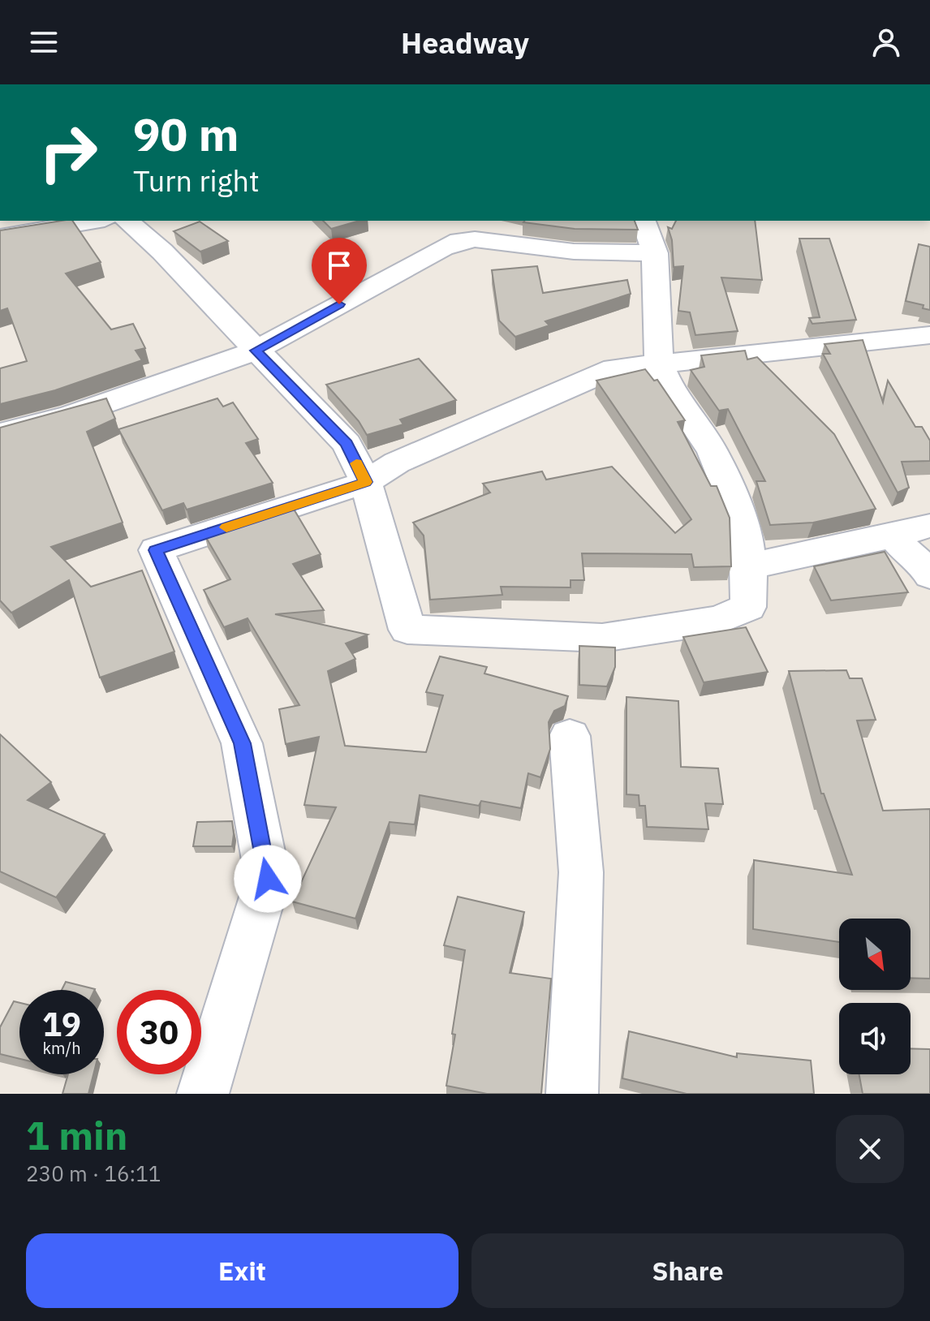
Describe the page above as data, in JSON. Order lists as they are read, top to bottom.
{
  "north": "bottom right",
  "page": {
    "header": "Headway",
    "turn": ["90 m", "Turn right"],
    "speed": "19 km/h",
    "limit": "30",
    "heading": ["1 min", "230 m · 16:11"],
    "buttons": ["Exit", "Share"]
  }
}
